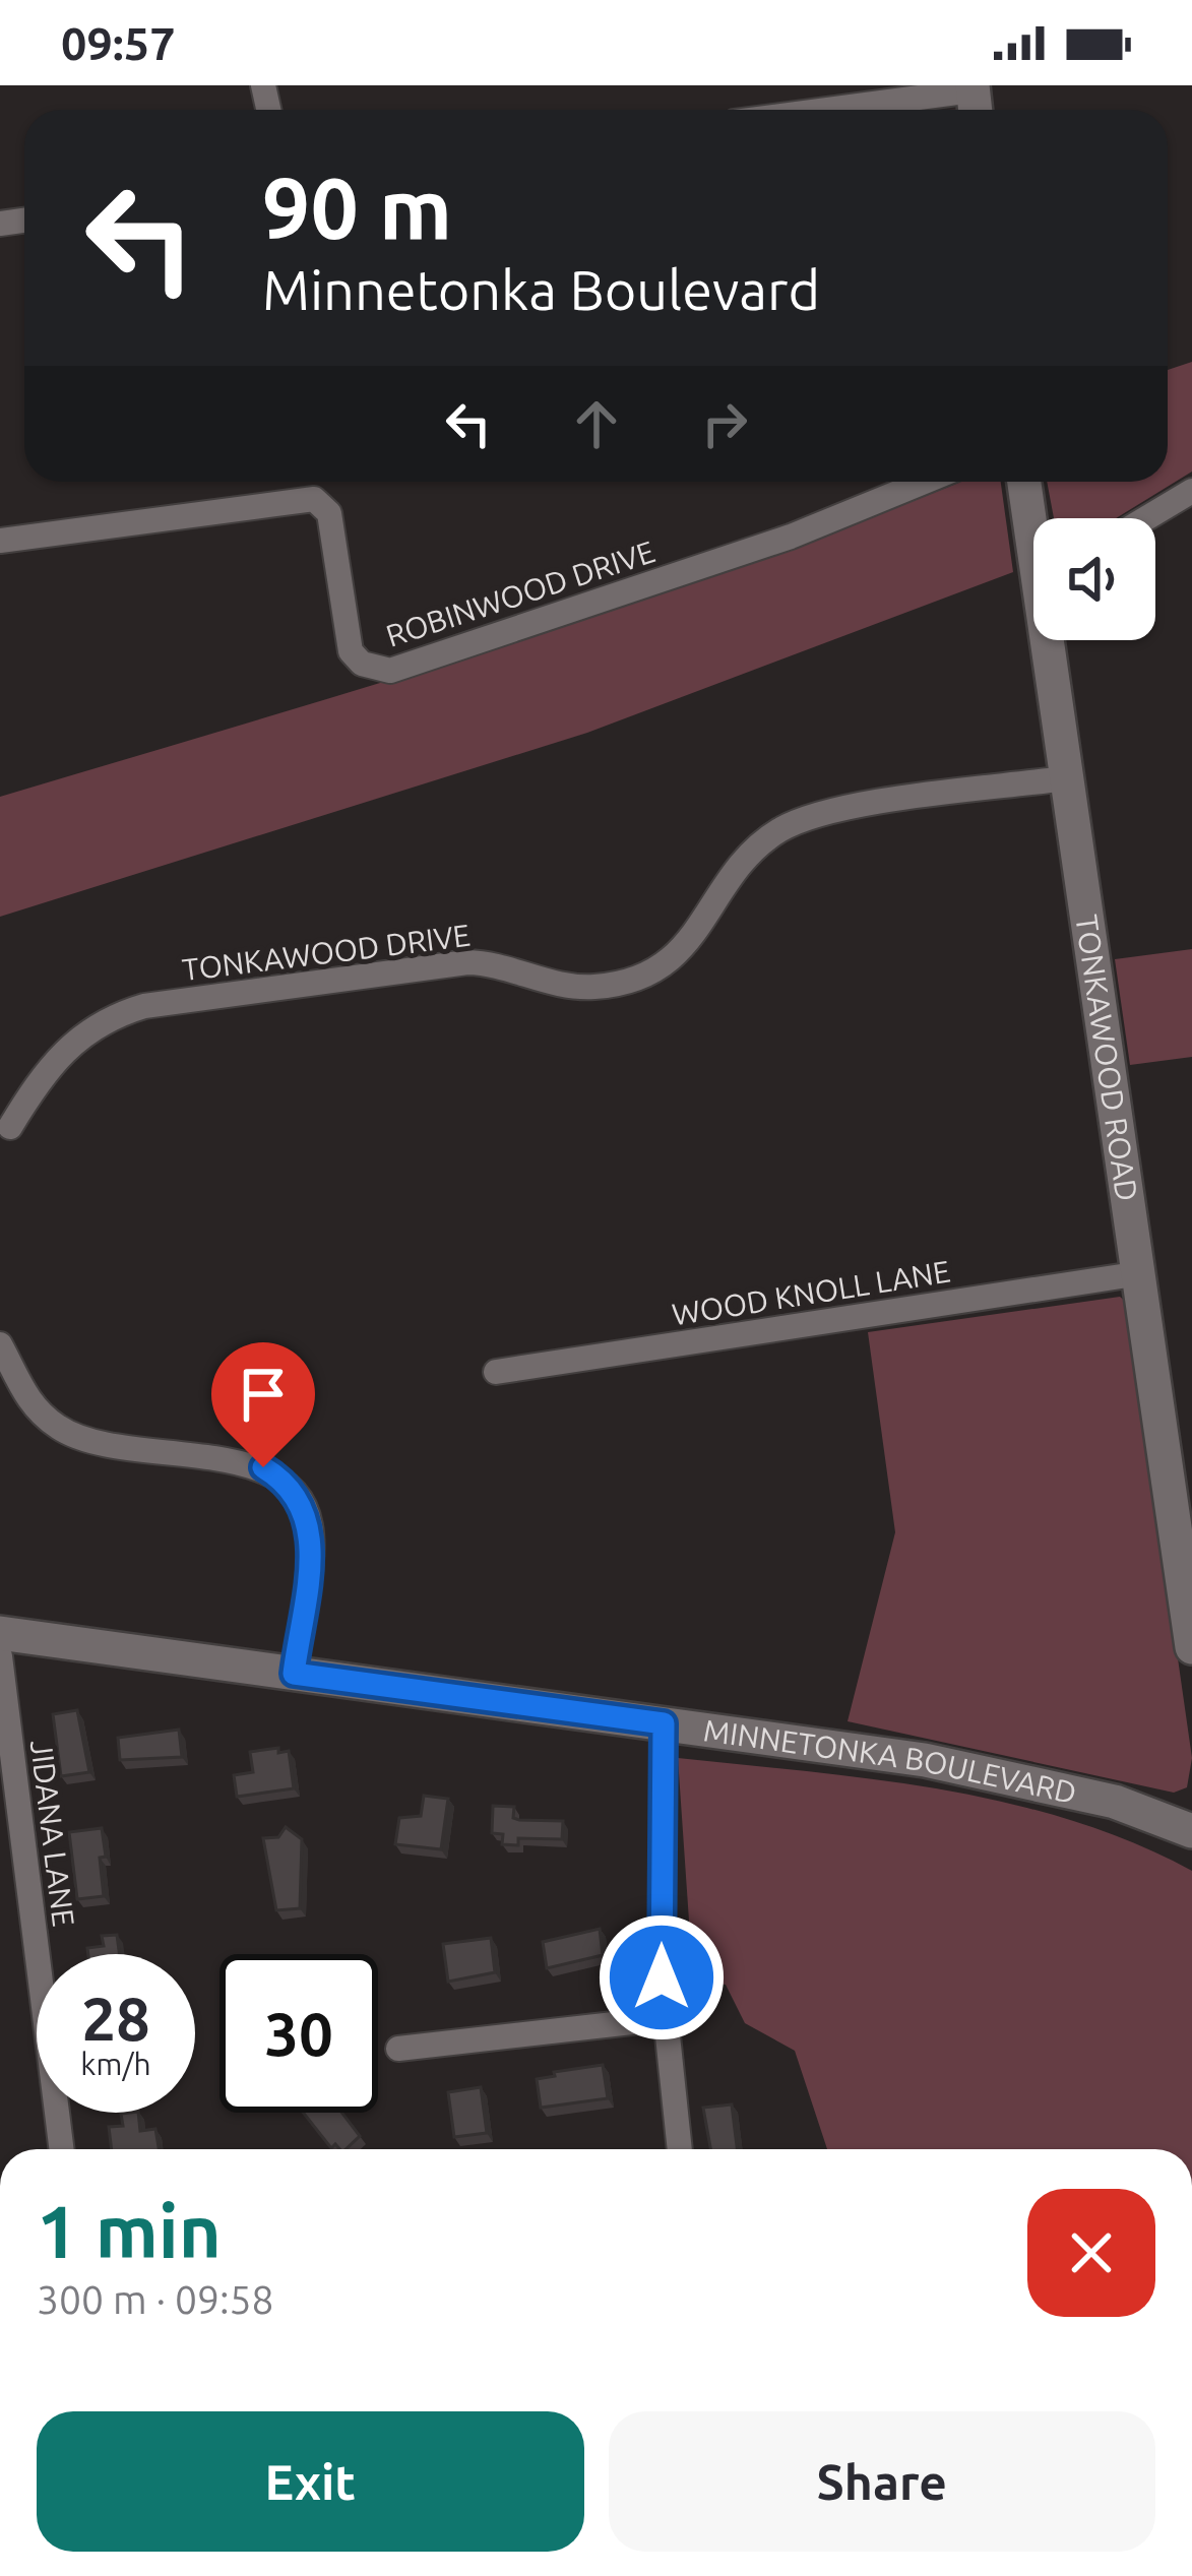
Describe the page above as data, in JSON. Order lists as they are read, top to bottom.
{
  "streets": {
    "main road": ["TONKAWOOD ROAD", "MINNETONKA BOULEVARD"],
    "street": [
      "ROBINWOOD DRIVE",
      "TONKAWOOD DRIVE",
      "WOOD KNOLL LANE",
      "JIDANA LANE"
    ]
  },
  "crossings": [
    ["TONKAWOOD DRIVE", "TONKAWOOD ROAD"],
    ["TONKAWOOD ROAD", "WOOD KNOLL LANE"]
  ],
  "page": {
    "status": "09:57",
    "turn": ["90 m", "Minnetonka Boulevard"],
    "speed": "28 km/h",
    "limit": "30",
    "heading": ["1 min", "300 m · 09:58"],
    "buttons": ["Exit", "Share"]
  }
}
